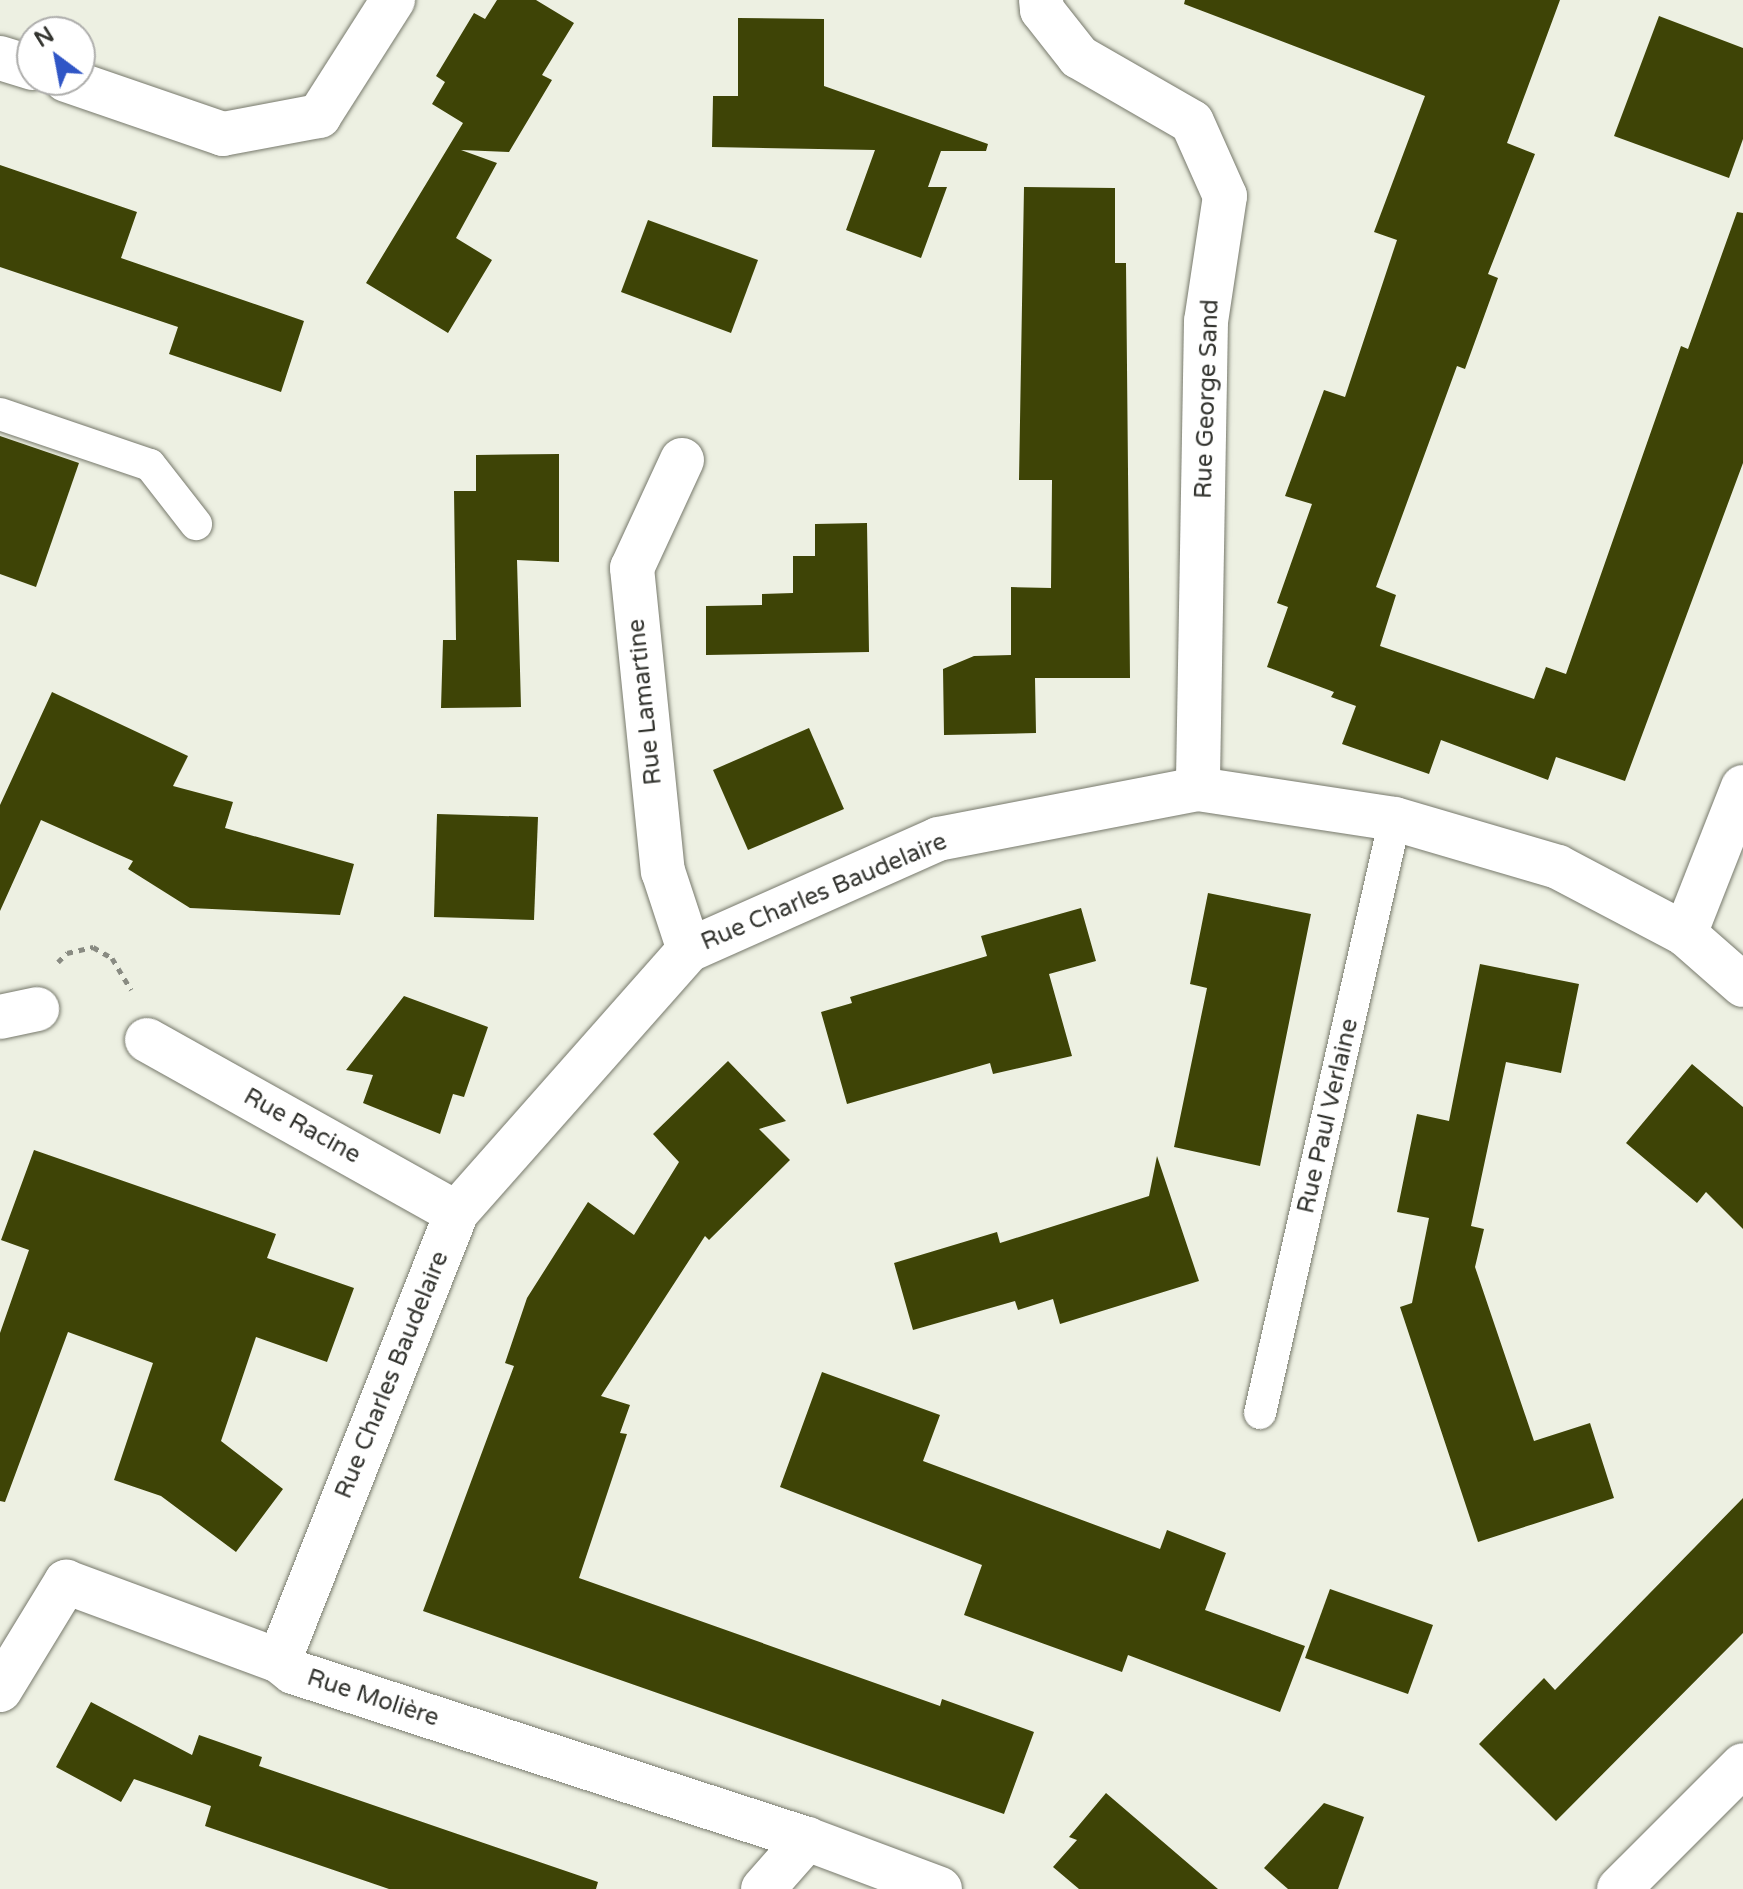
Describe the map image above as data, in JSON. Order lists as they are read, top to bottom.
{
  "streets": {
    "street": [
      "Rue George Sand",
      "Rue Lamartine",
      "Rue Charles Baudelaire",
      "Rue Racine",
      "Rue Molière"
    ],
    "lane": ["Rue Paul Verlaine"]
  },
  "crossings": [
    ["Rue George Sand", "Rue Charles Baudelaire"],
    ["Rue Lamartine", "Rue Charles Baudelaire"],
    ["Rue Charles Baudelaire", "Rue Paul Verlaine"],
    ["Rue Charles Baudelaire", "Rue Racine"],
    ["Rue Charles Baudelaire", "Rue Molière"]
  ],
  "north": "top left"
}
